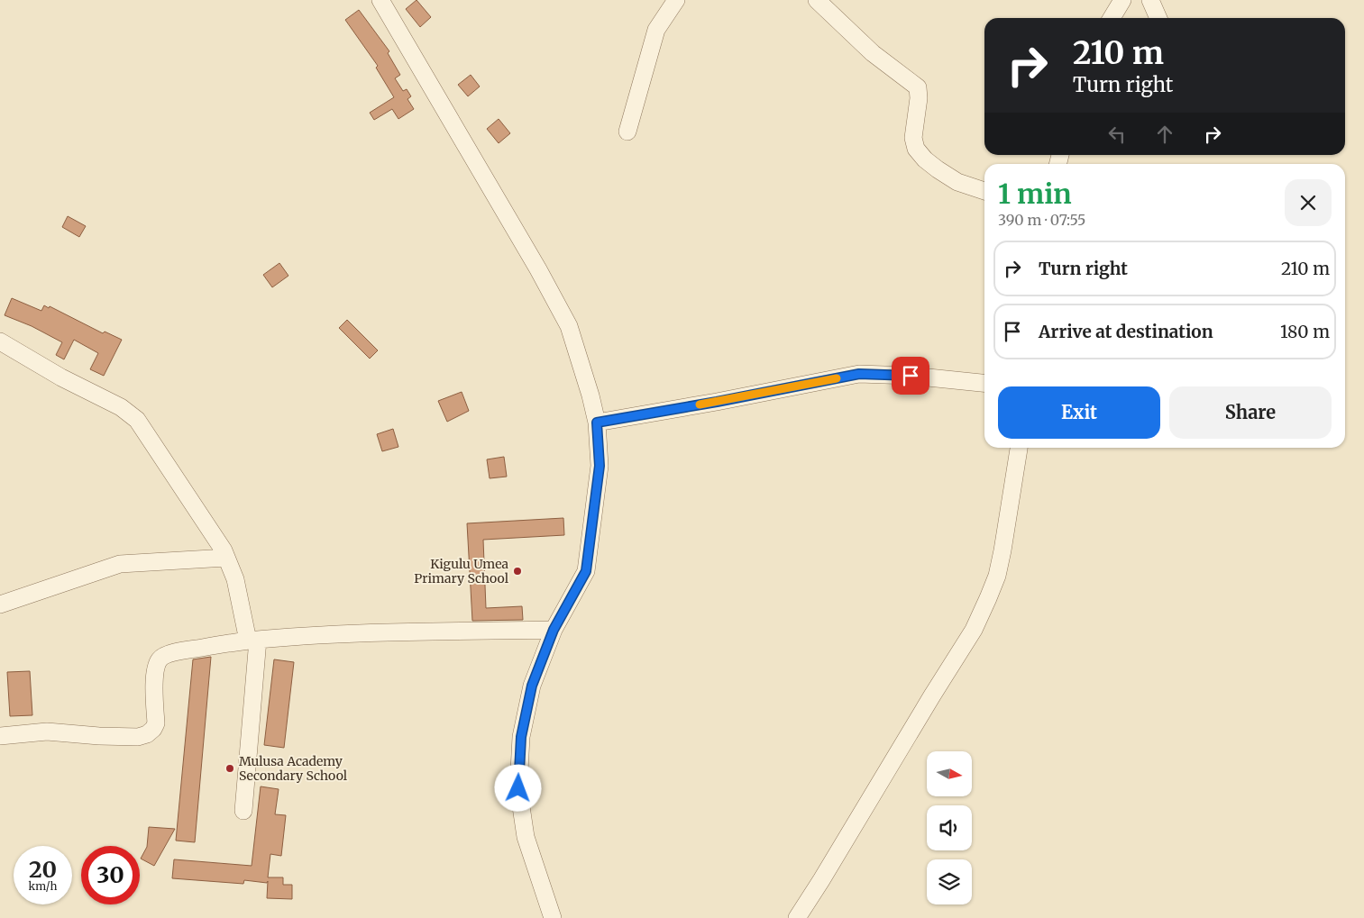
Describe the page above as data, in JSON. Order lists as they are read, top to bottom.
{
  "places": ["Kigulu Umea Primary School", "Mulusa Academy Secondary School"],
  "north": "right",
  "page": {
    "turn": ["210 m", "Turn right"],
    "heading": ["1 min", "390 m · 07:55"],
    "list": [
      {
        "name": "Turn right",
        "value": "210 m"
      },
      {
        "name": "Arrive at destination",
        "value": "180 m"
      }
    ],
    "buttons": ["Exit", "Share"],
    "speed": "20 km/h",
    "limit": "30"
  }
}
